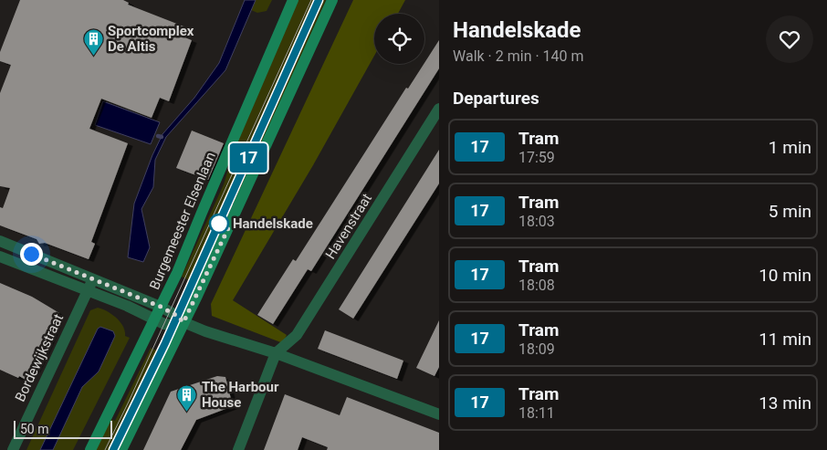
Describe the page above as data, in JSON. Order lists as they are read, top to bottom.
{
  "streets": {
    "main road": ["Burgemeester Elsenlaan"],
    "street": ["Havenstraat", "Bordewijkstraat"]
  },
  "places": {
    "building": ["Sportcomplex De Altis", "The Harbour House"],
    "other": ["Handelskade"]
  },
  "lines": ["tram line 17"],
  "scale_bar": "50 m",
  "page": {
    "on_map": "17",
    "heading": [
      ["Handelskade", "Walk · 2 min · 140 m"],
      "Departures"
    ],
    "list": [
      {
        "mark": "17",
        "name": "Tram",
        "note": "17:59",
        "value": "1 min"
      },
      {
        "mark": "17",
        "name": "Tram",
        "note": "18:03",
        "value": "5 min"
      },
      {
        "mark": "17",
        "name": "Tram",
        "note": "18:08",
        "value": "10 min"
      },
      {
        "mark": "17",
        "name": "Tram",
        "note": "18:09",
        "value": "11 min"
      },
      {
        "mark": "17",
        "name": "Tram",
        "note": "18:11",
        "value": "13 min"
      }
    ],
    "scale": "50 m"
  }
}
